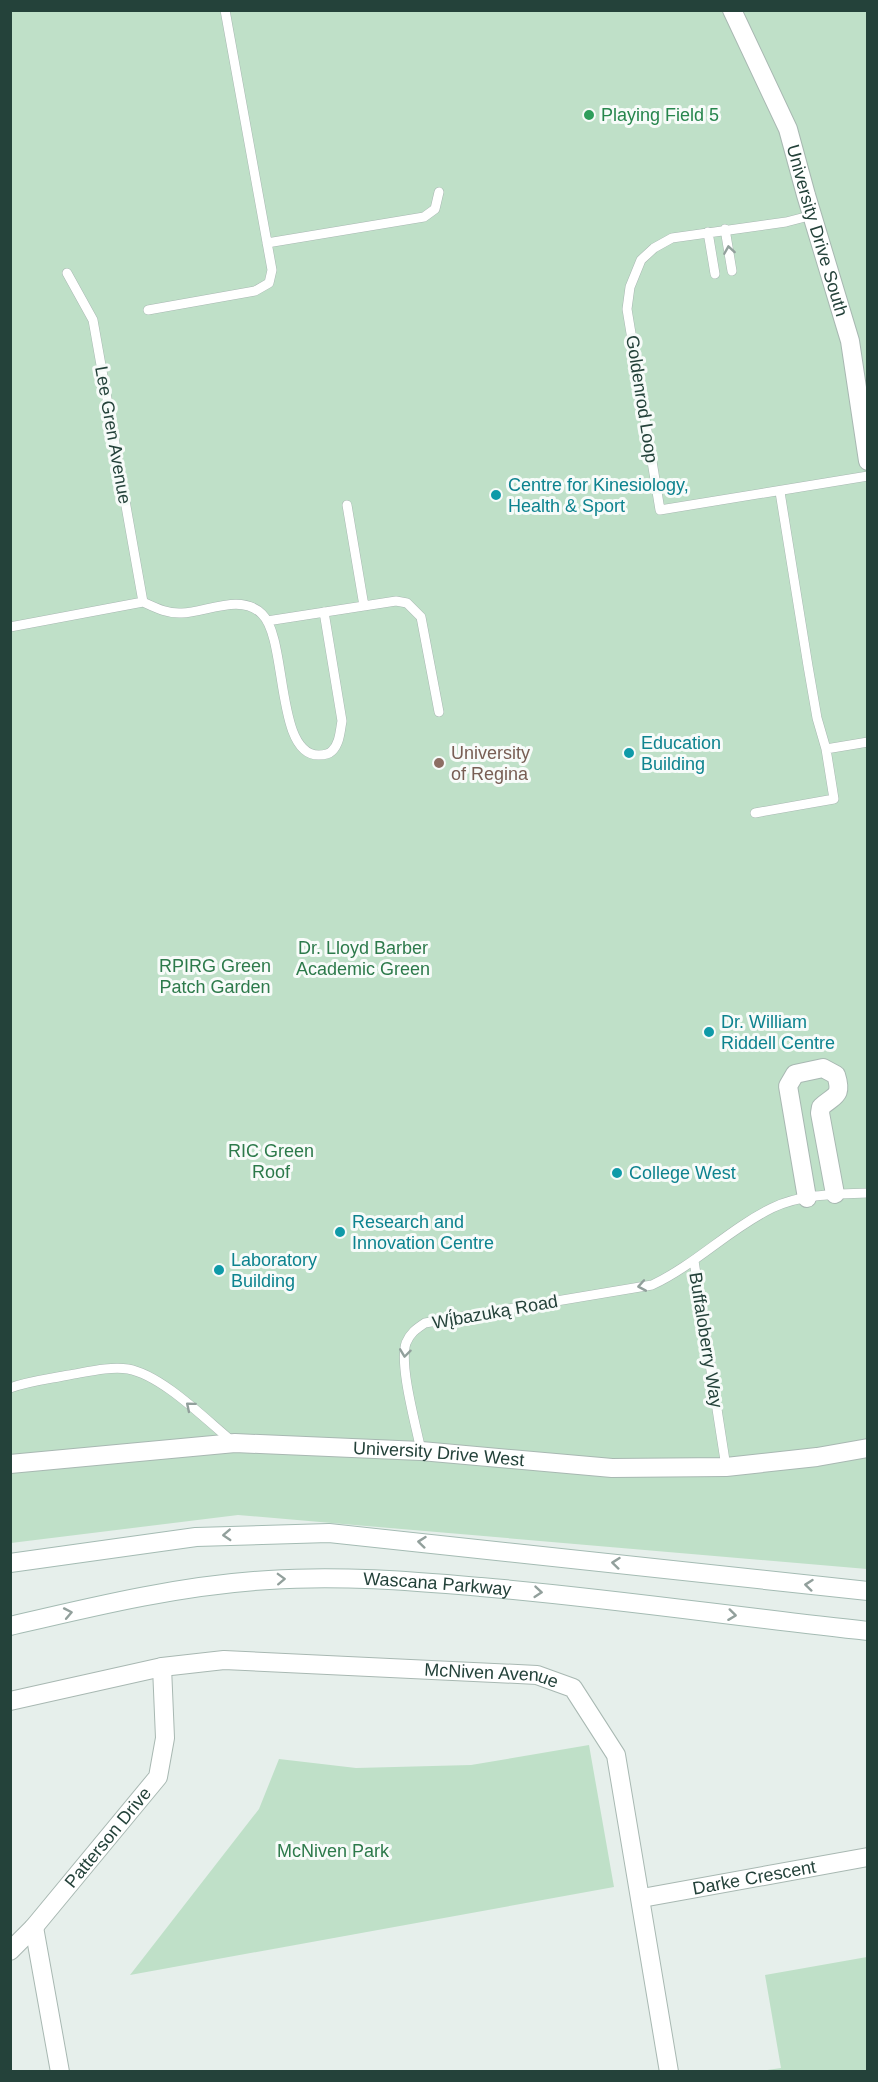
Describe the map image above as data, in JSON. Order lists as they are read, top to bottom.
{
  "streets": {
    "street": [
      "University Drive South",
      "University Drive West",
      "Wascana Parkway",
      "McNiven Avenue",
      "Patterson Drive",
      "Darke Crescent"
    ],
    "lane": [
      "Goldenrod Loop",
      "Lee Gren Avenue",
      "Wį́bazuką Road",
      "Buffaloberry Way"
    ]
  },
  "crossings": [
    ["University Drive South", "Goldenrod Loop"],
    ["Wį́bazuką Road", "Buffaloberry Way"],
    ["Wį́bazuką Road", "University Drive West"],
    ["Buffaloberry Way", "University Drive West"],
    ["McNiven Avenue", "Patterson Drive"],
    ["McNiven Avenue", "Darke Crescent"]
  ],
  "parks": [
    "Dr. Lloyd Barber Academic Green",
    "RPIRG Green Patch Garden",
    "RIC Green Roof",
    "McNiven Park"
  ],
  "places": [
    "Playing Field 5",
    "Centre for Kinesiology, Health & Sport",
    "Education Building",
    "University of Regina",
    "Dr. William Riddell Centre",
    "College West",
    "Research and Innovation Centre",
    "Laboratory Building"
  ]
}
